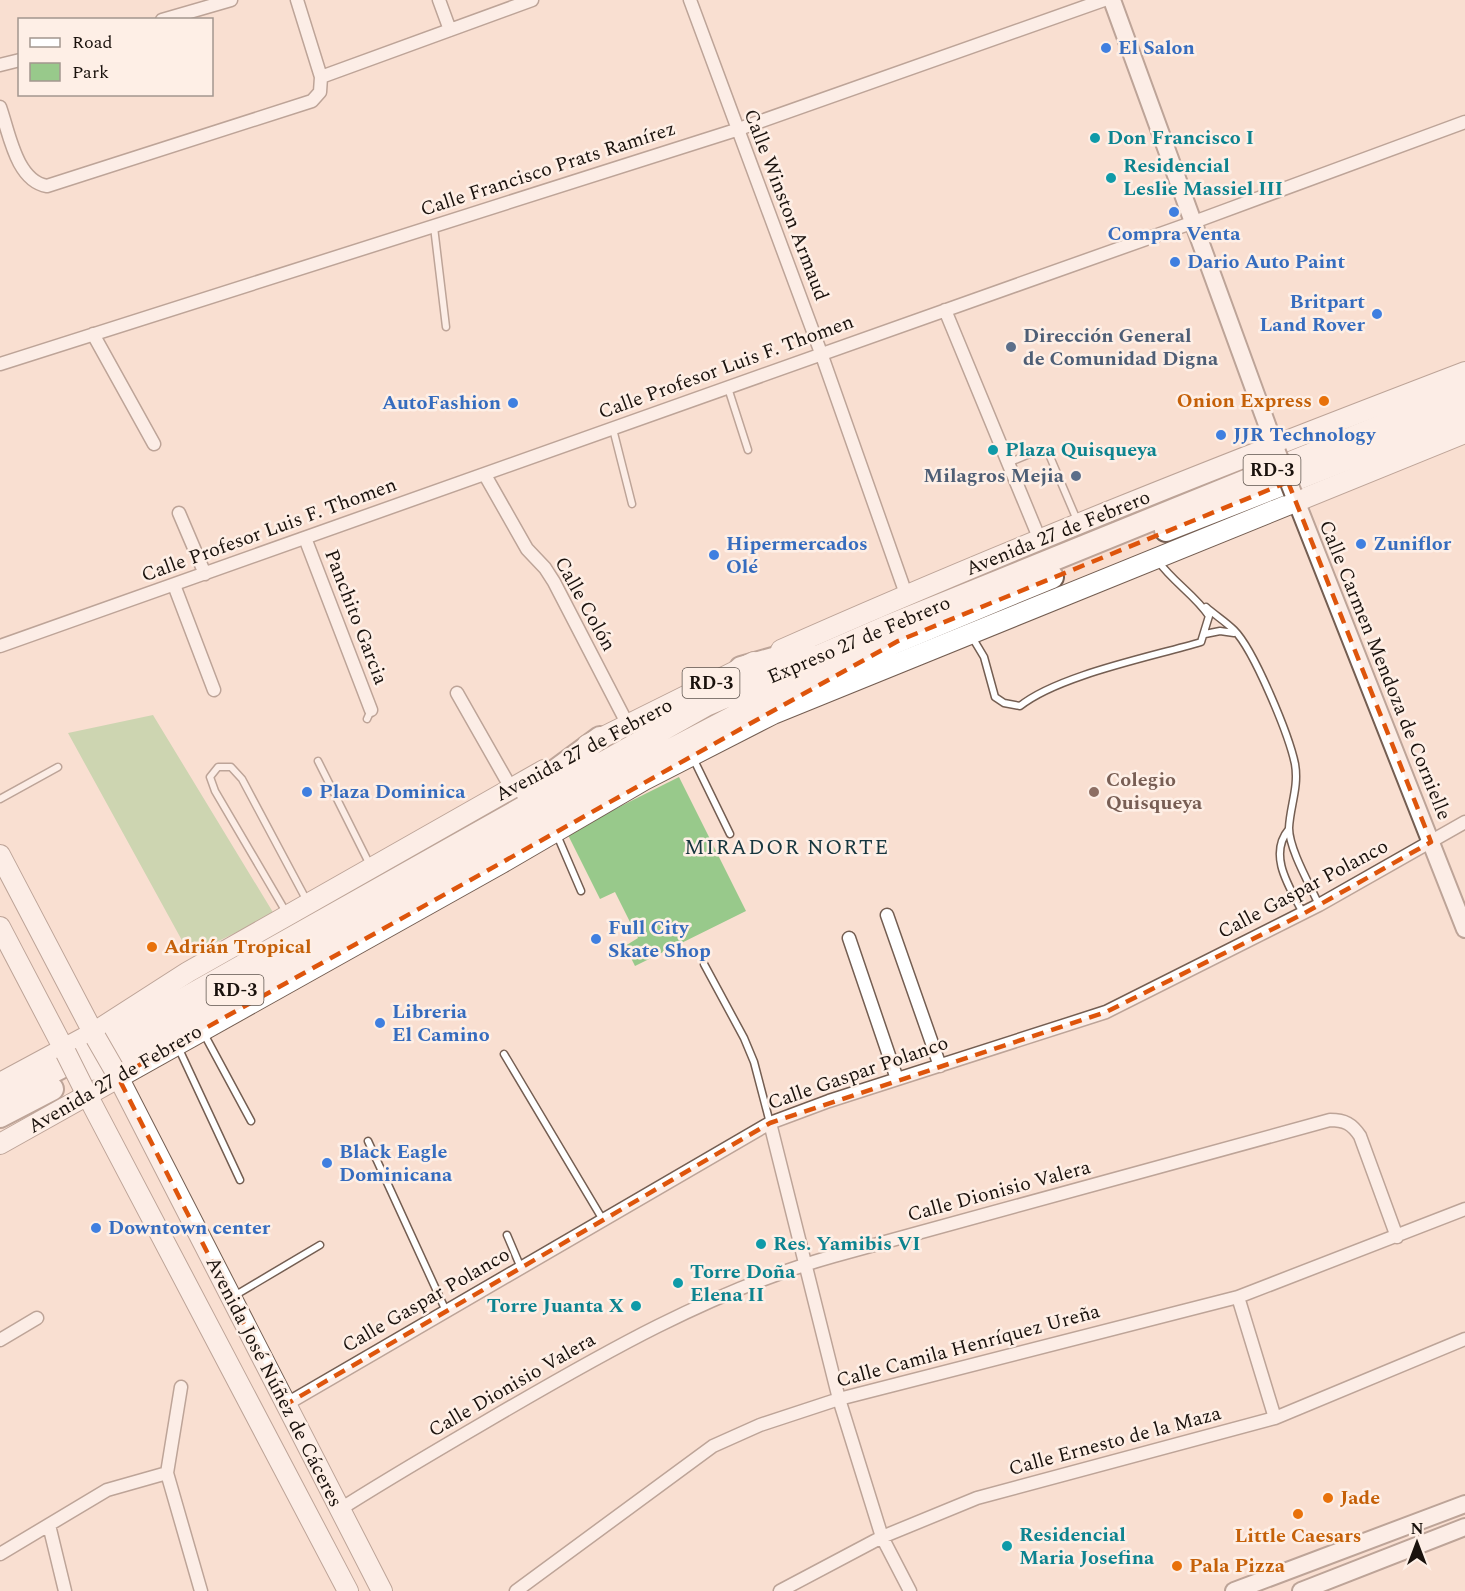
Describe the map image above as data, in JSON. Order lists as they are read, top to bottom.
{
  "streets": {
    "highway": ["RD-3", "Expreso 27 de Febrero"],
    "main road": ["Avenida 27 de Febrero", "Avenida José Núñez de Cáceres"],
    "street": [
      "Calle Francisco Prats Ramírez",
      "Calle Winston Armaud",
      "Calle Profesor Luis F. Thomen",
      "Calle Colón",
      "Panchito Garcia",
      "Calle Carmen Mendoza de Cornielle",
      "Calle Gaspar Polanco",
      "Calle Dionisio Valera",
      "Calle Camila Henríquez Ureña",
      "Calle Ernesto de la Maza"
    ]
  },
  "crossings": [
    ["Calle Francisco Prats Ramírez", "Calle Winston Armaud"],
    ["Calle Winston Armaud", "Calle Profesor Luis F. Thomen"],
    ["Calle Winston Armaud", "Avenida 27 de Febrero"],
    ["Calle Profesor Luis F. Thomen", "Calle Colón"],
    ["Calle Profesor Luis F. Thomen", "Panchito Garcia"],
    ["RD-3", "Expreso 27 de Febrero"],
    ["Avenida 27 de Febrero", "Calle Colón"],
    ["Avenida 27 de Febrero", "Calle Carmen Mendoza de Cornielle"],
    ["Avenida 27 de Febrero", "Avenida José Núñez de Cáceres"],
    ["Calle Carmen Mendoza de Cornielle", "Calle Gaspar Polanco"],
    ["Calle Gaspar Polanco", "Avenida José Núñez de Cáceres"],
    ["Calle Dionisio Valera", "Calle Camila Henríquez Ureña"],
    ["Calle Dionisio Valera", "Avenida José Núñez de Cáceres"]
  ],
  "districts": ["MIRADOR NORTE"],
  "places": [
    "El Salon",
    "Don Francisco I",
    "Residencial Leslie Massiel III",
    "Compra Venta",
    "Dario Auto Paint",
    "Britpart Land Rover",
    "Dirección General de Comunidad Digna",
    "Onion Express",
    "AutoFashion",
    "JJR Technology",
    "Plaza Quisqueya",
    "Milagros Mejia",
    "Zuniflor",
    "Hipermercados Olé",
    "Plaza Dominica",
    "Colegio Quisqueya",
    "Full City Skate Shop",
    "Adrián Tropical",
    "Libreria El Camino",
    "Black Eagle Dominicana",
    "Downtown center",
    "Res. Yamibis VI",
    "Torre Doña Elena II",
    "Torre Juanta X",
    "Jade",
    "Little Caesars",
    "Residencial Maria Josefina",
    "Pala Pizza"
  ],
  "legend": ["Road", "Park"],
  "north": "top"
}
